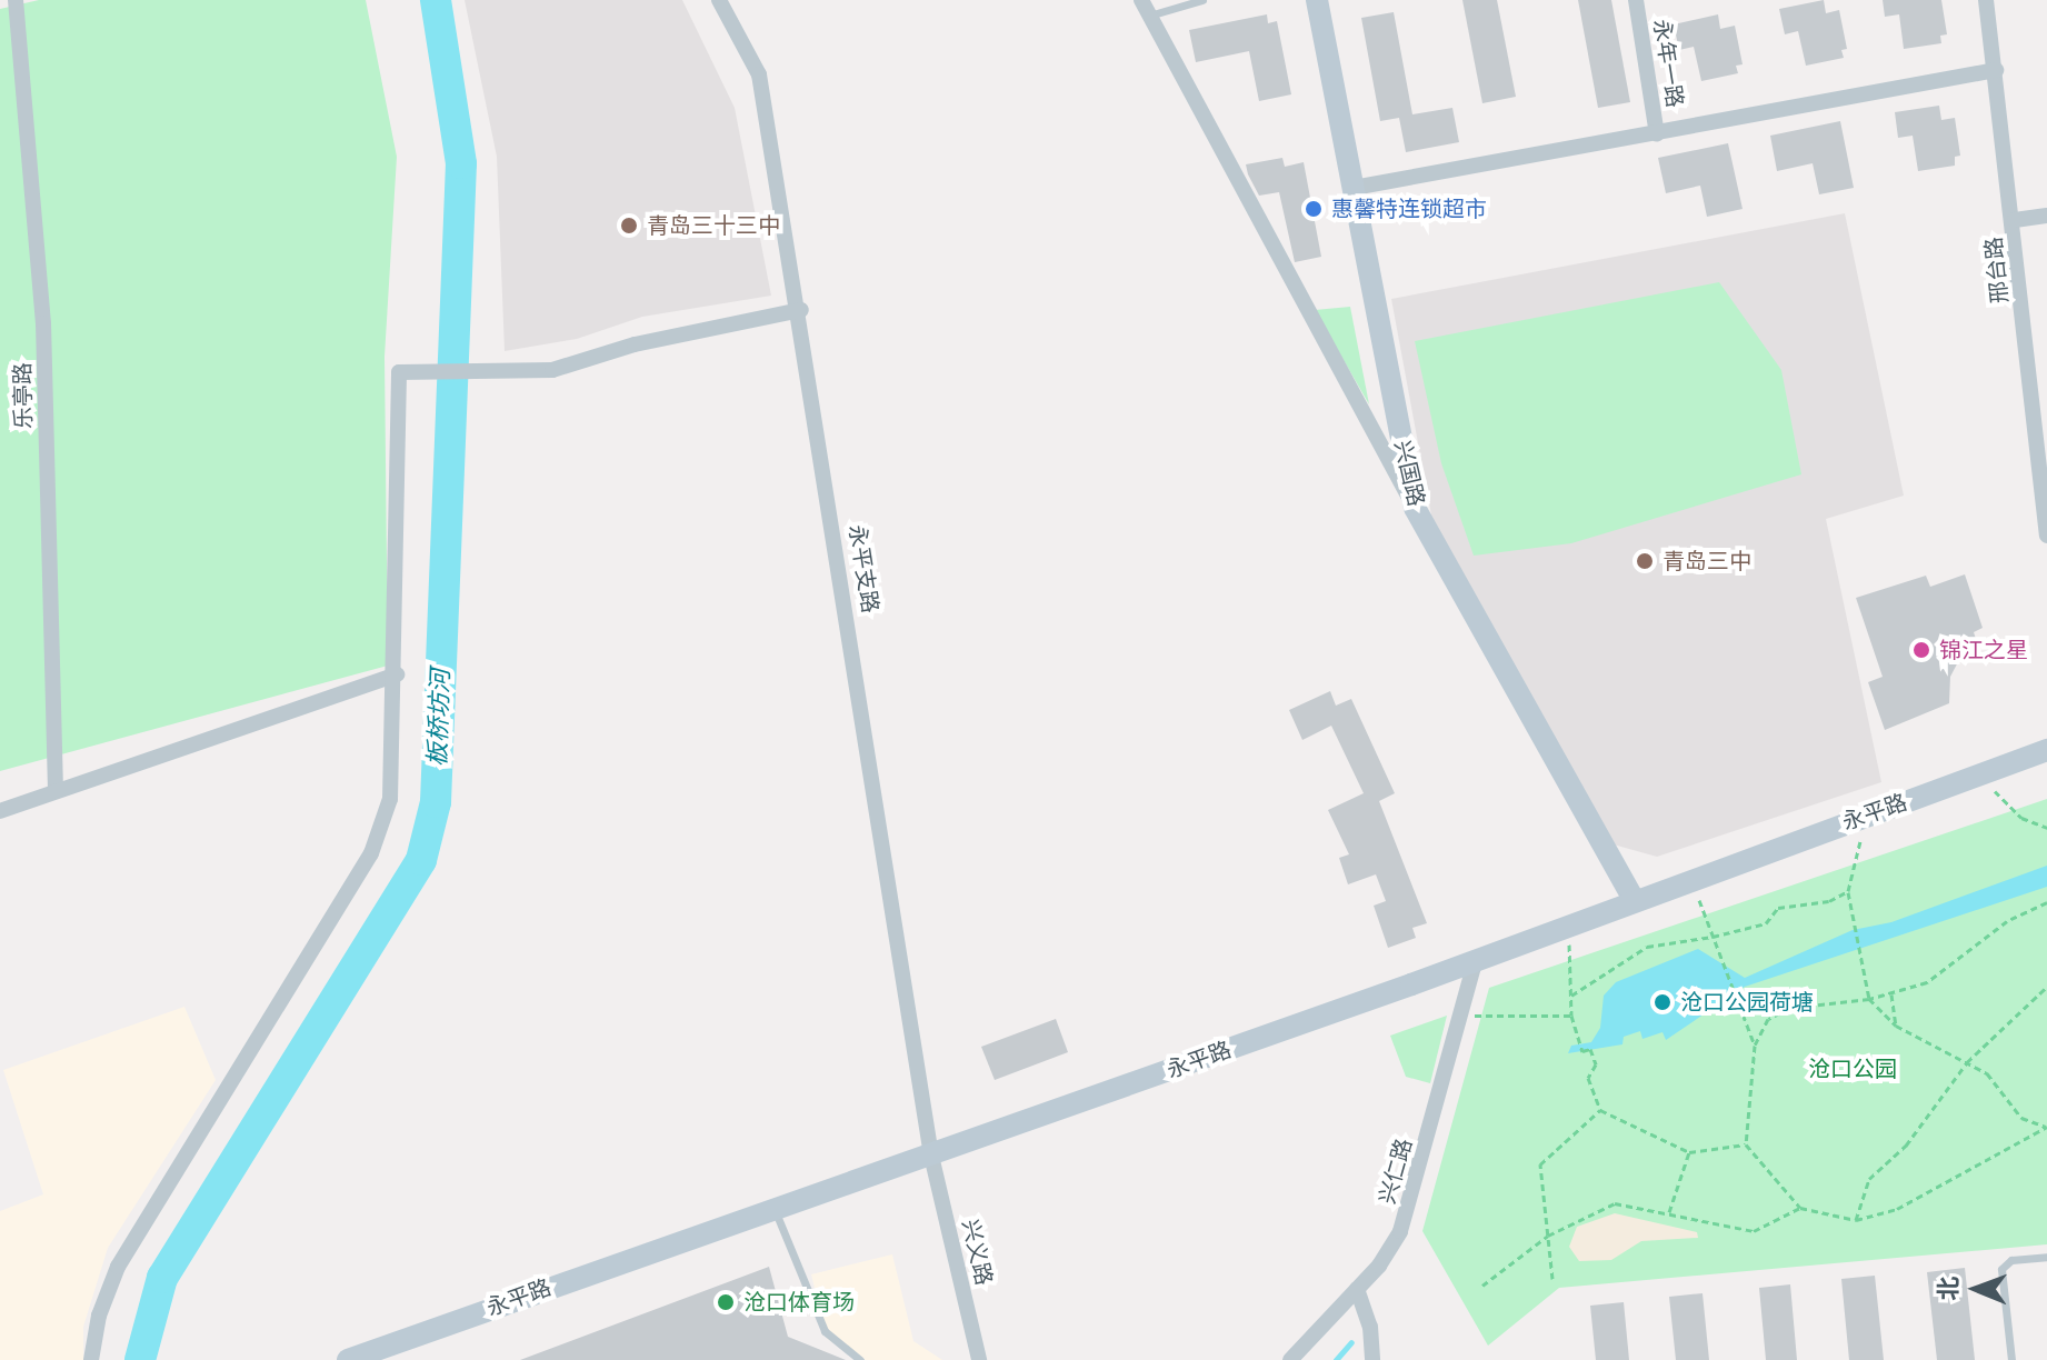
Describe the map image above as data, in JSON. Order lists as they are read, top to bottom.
{
  "streets": {
    "main road": ["兴国路", "永平路"],
    "street": [
      "永年一路",
      "邢台路",
      "乐亭路",
      "永平支路",
      "兴仁路",
      "兴义路"
    ]
  },
  "crossings": [
    ["兴国路", "永平路"],
    ["永平支路", "永平路"],
    ["永平支路", "兴义路"],
    ["永平路", "兴仁路"],
    ["永平路", "兴义路"]
  ],
  "water": ["板桥坊河"],
  "parks": ["沧口公园"],
  "places": [
    "惠馨特连锁超市",
    "青岛三十三中",
    "青岛三中",
    "锦江之星",
    "沧口公园荷塘",
    "沧口体育场"
  ],
  "north": "left"
}
